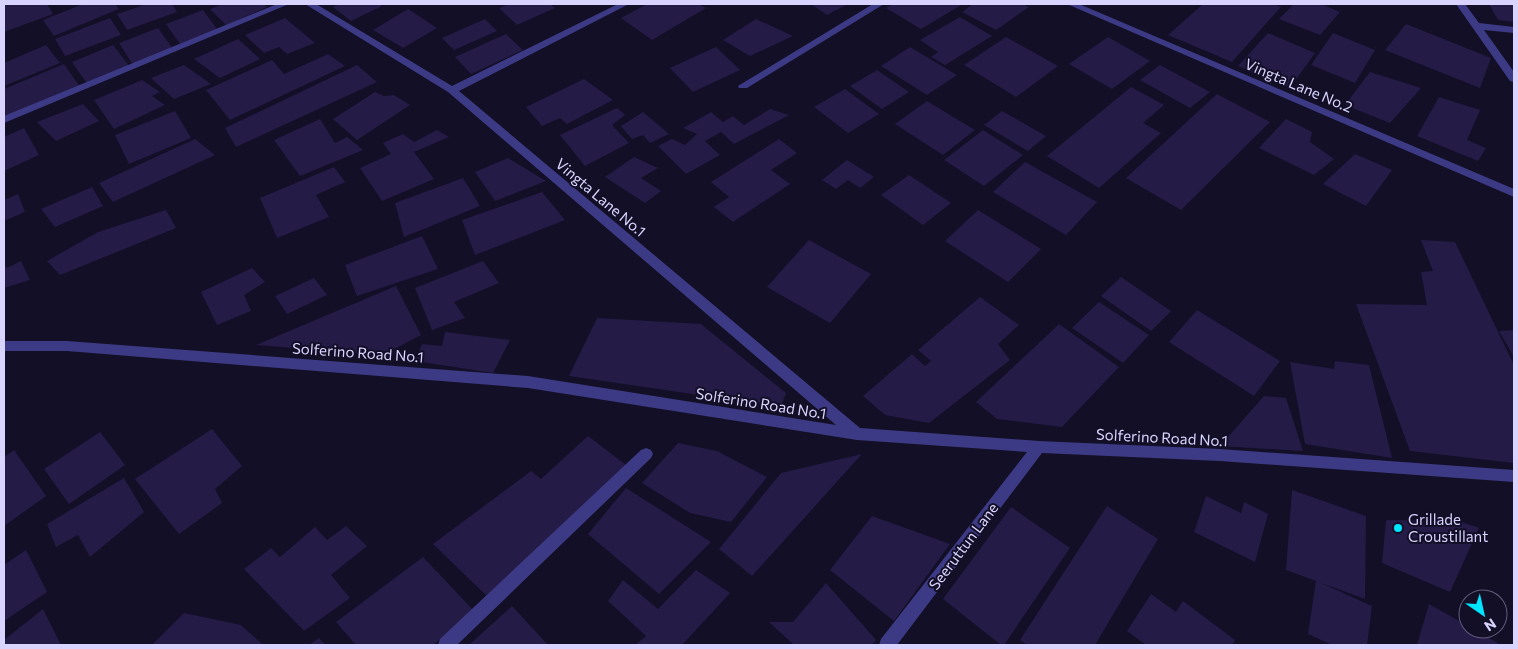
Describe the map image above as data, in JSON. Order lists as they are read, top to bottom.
{
  "streets": {
    "street": [
      "Vingta Lane No.2",
      "Vingta Lane No.1",
      "Solferino Road No.1",
      "Seeruttun Lane"
    ]
  },
  "crossings": [
    ["Vingta Lane No.1", "Solferino Road No.1"],
    ["Solferino Road No.1", "Seeruttun Lane"]
  ],
  "places": ["Grillade Croustillant"],
  "north": "bottom right"
}
